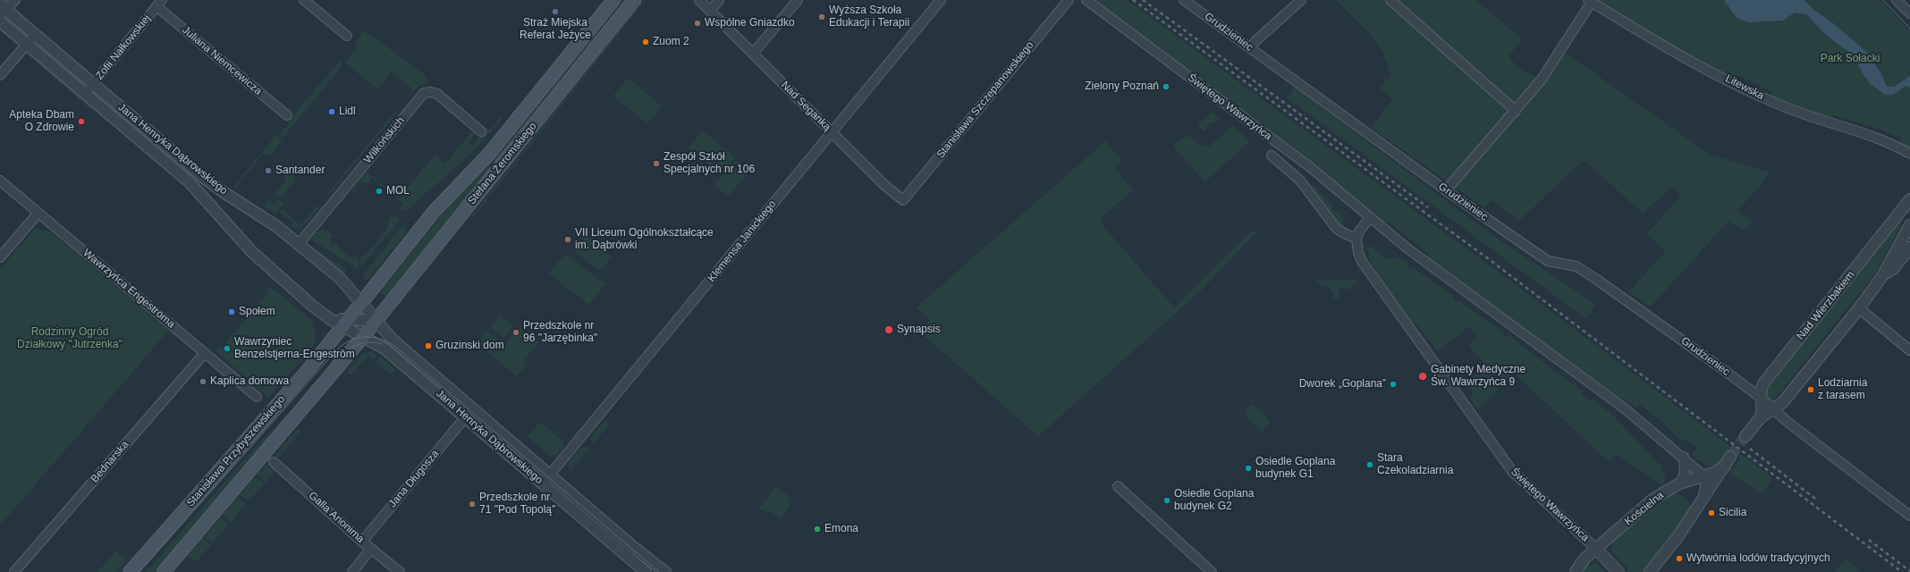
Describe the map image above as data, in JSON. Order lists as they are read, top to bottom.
{
  "streets": {
    "main road": ["Stefana Żeromskiego", "Stanisława Przybyszewskiego"],
    "street": [
      "Grudzieniec",
      "Zofii Nałkowskiej",
      "Juliana Niemcewicza",
      "Litewska",
      "Stanisława Szczepanowskiego",
      "Nad Seganką",
      "Świętego Wawrzyńca",
      "Wilkońskich",
      "Jana Henryka Dąbrowskiego",
      "Klemensa Janickiego",
      "Wawrzyńca Engeströma",
      "Nad Wierzbakiem",
      "Bednarska",
      "Jana Długosza",
      "Kościelna",
      "Galla Anonima"
    ]
  },
  "crossings": [
    ["Grudzieniec", "Nad Wierzbakiem"],
    ["Zofii Nałkowskiej", "Juliana Niemcewicza"],
    ["Zofii Nałkowskiej", "Jana Henryka Dąbrowskiego"],
    ["Stanisława Szczepanowskiego", "Nad Seganką"],
    ["Nad Seganką", "Klemensa Janickiego"],
    ["Świętego Wawrzyńca", "Kościelna"],
    ["Wilkońskich", "Jana Henryka Dąbrowskiego"],
    ["Jana Henryka Dąbrowskiego", "Stefana Żeromskiego"],
    ["Jana Henryka Dąbrowskiego", "Klemensa Janickiego"],
    ["Jana Henryka Dąbrowskiego", "Stanisława Przybyszewskiego"],
    ["Jana Henryka Dąbrowskiego", "Jana Długosza"],
    ["Stefana Żeromskiego", "Stanisława Przybyszewskiego"],
    ["Wawrzyńca Engeströma", "Bednarska"],
    ["Jana Długosza", "Galla Anonima"]
  ],
  "parks": ["Park Sołacki", "Rodzinny Ogród Działkowy \"Jutrzenka\""],
  "places": [
    "Straż Miejska Referat Jeżyce",
    "Wyższa Szkoła Edukacji i Terapii",
    "Wspólne Gniazdko",
    "Zuom 2",
    "Zielony Poznań",
    "Lidl",
    "Apteka Dbam O Zdrowie",
    "Zespół Szkół Specjalnych nr 106",
    "Santander",
    "MOL",
    "VII Liceum Ogólnokształcące im. Dąbrówki",
    "Społem",
    "Synapsis",
    "Przedszkole nr 96 \"Jarzębinka\"",
    "Gruzinski dom",
    "Wawrzyniec Benzelstjerna-Engeström",
    "Gabinety Medyczne Św. Wawrzyńca 9",
    "Kaplica domowa",
    "Dworek „Goplana”",
    "Lodziarnia z tarasem",
    "Stara Czekoladziarnia",
    "Osiedle Goplana budynek G1",
    "Osiedle Goplana budynek G2",
    "Przedszkole nr 71 \"Pod Topolą\"",
    "Sicilia",
    "Emona",
    "Wytwórnia lodów tradycyjnych"
  ]
}
